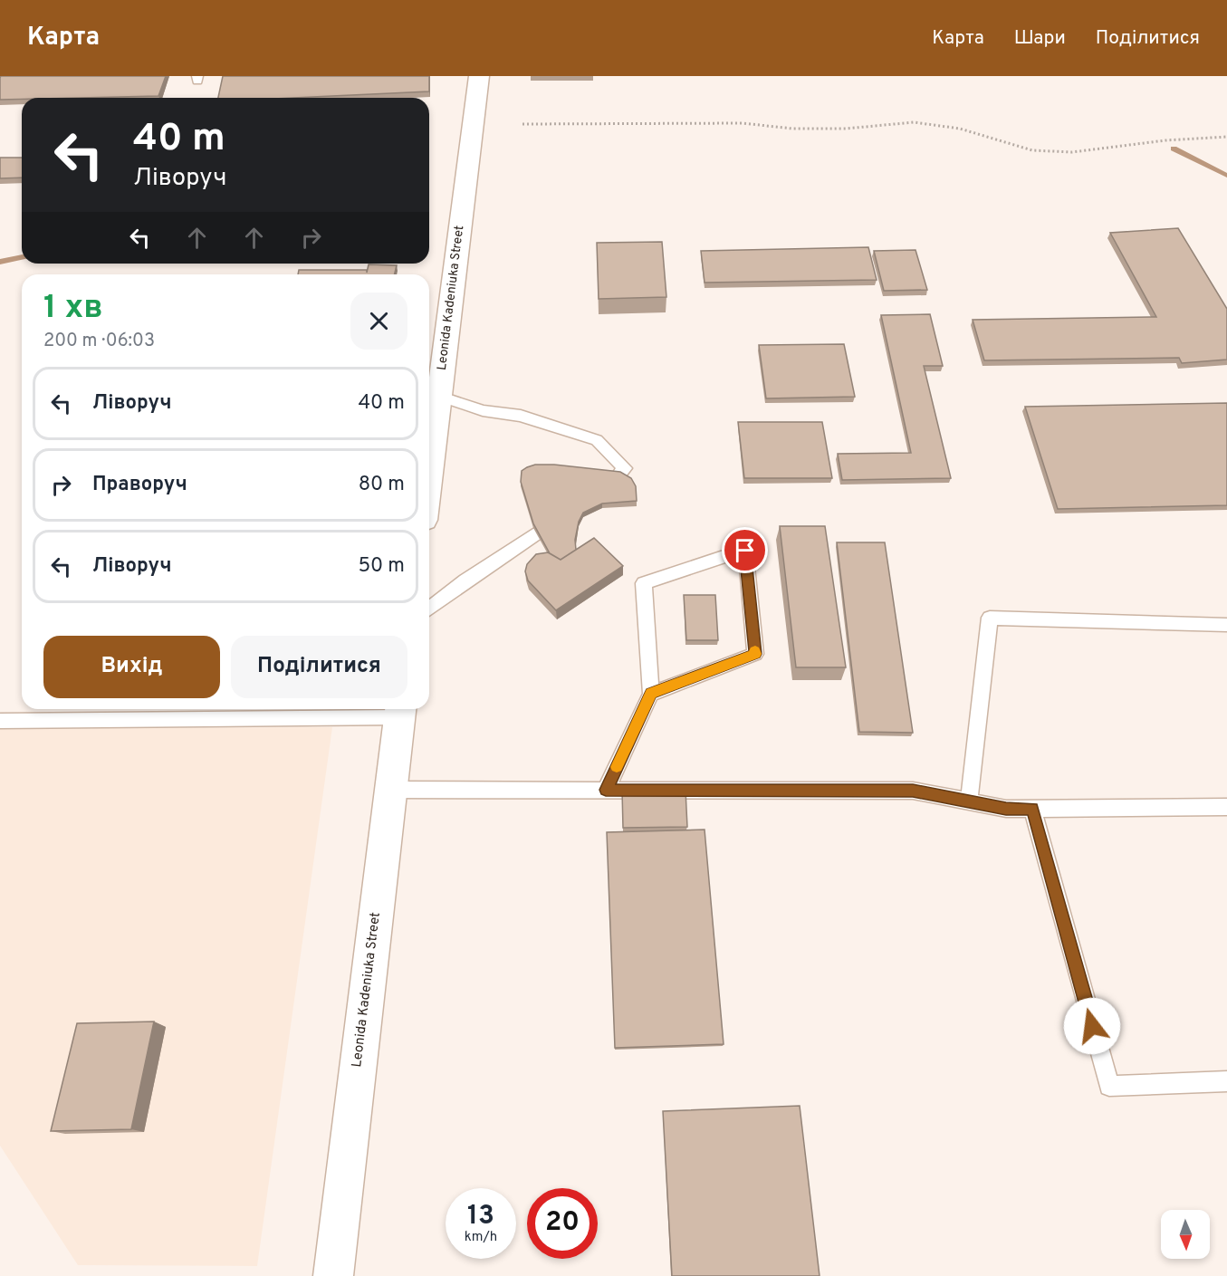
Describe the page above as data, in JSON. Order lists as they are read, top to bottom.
{
  "streets": {
    "street": ["Leonida Kadeniuka Street"]
  },
  "north": "bottom",
  "page": {
    "header": "Карта",
    "nav": ["Карта", "Шари", "Поділитися"],
    "turn": ["40 m", "Ліворуч"],
    "heading": ["1 хв", "200 m · 06:03"],
    "list": [
      {
        "name": "Ліворуч",
        "value": "40 m"
      },
      {
        "name": "Праворуч",
        "value": "80 m"
      },
      {
        "name": "Ліворуч",
        "value": "50 m"
      }
    ],
    "buttons": ["Вихід", "Поділитися"],
    "speed": "13 km/h",
    "limit": "20"
  }
}
